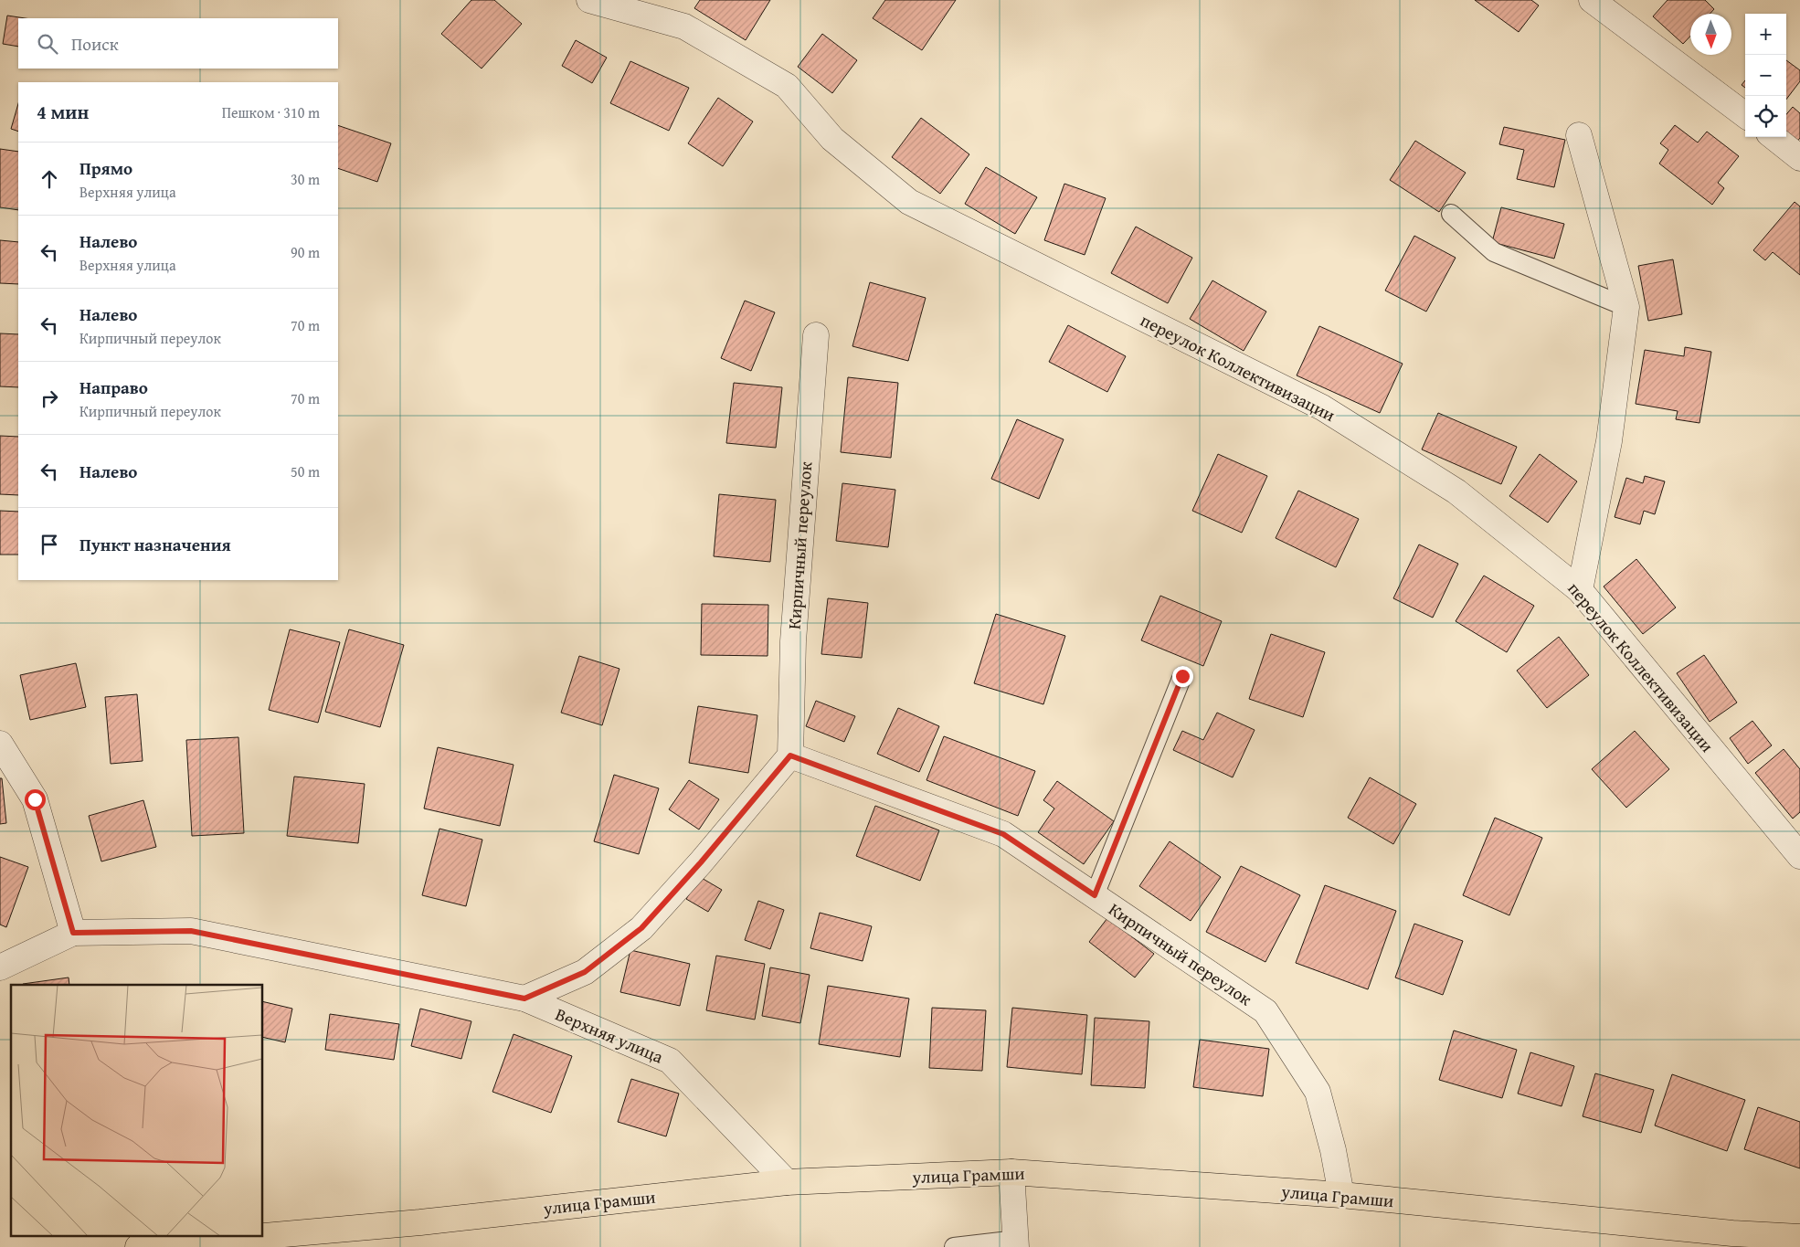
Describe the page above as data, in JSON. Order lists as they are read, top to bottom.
{
  "streets": {
    "highway": ["улица Грамши"],
    "street": ["переулок Коллективизации", "Кирпичный переулок", "Верхняя улица"]
  },
  "crossings": [
    ["Кирпичный переулок", "улица Грамши"],
    ["Верхняя улица", "улица Грамши"]
  ],
  "north": "bottom",
  "page": {
    "map_buttons": ["+", "−"],
    "search": "Поиск",
    "heading": ["4 мин", "Пешком · 310 m"],
    "list": [
      ["Прямо", "Верхняя улица", "30 m"],
      ["Налево", "Верхняя улица", "90 m"],
      ["Налево", "Кирпичный переулок", "70 m"],
      ["Направо", "Кирпичный переулок", "70 m"],
      ["Налево", "50 m"],
      "Пункт назначения"
    ]
  }
}
